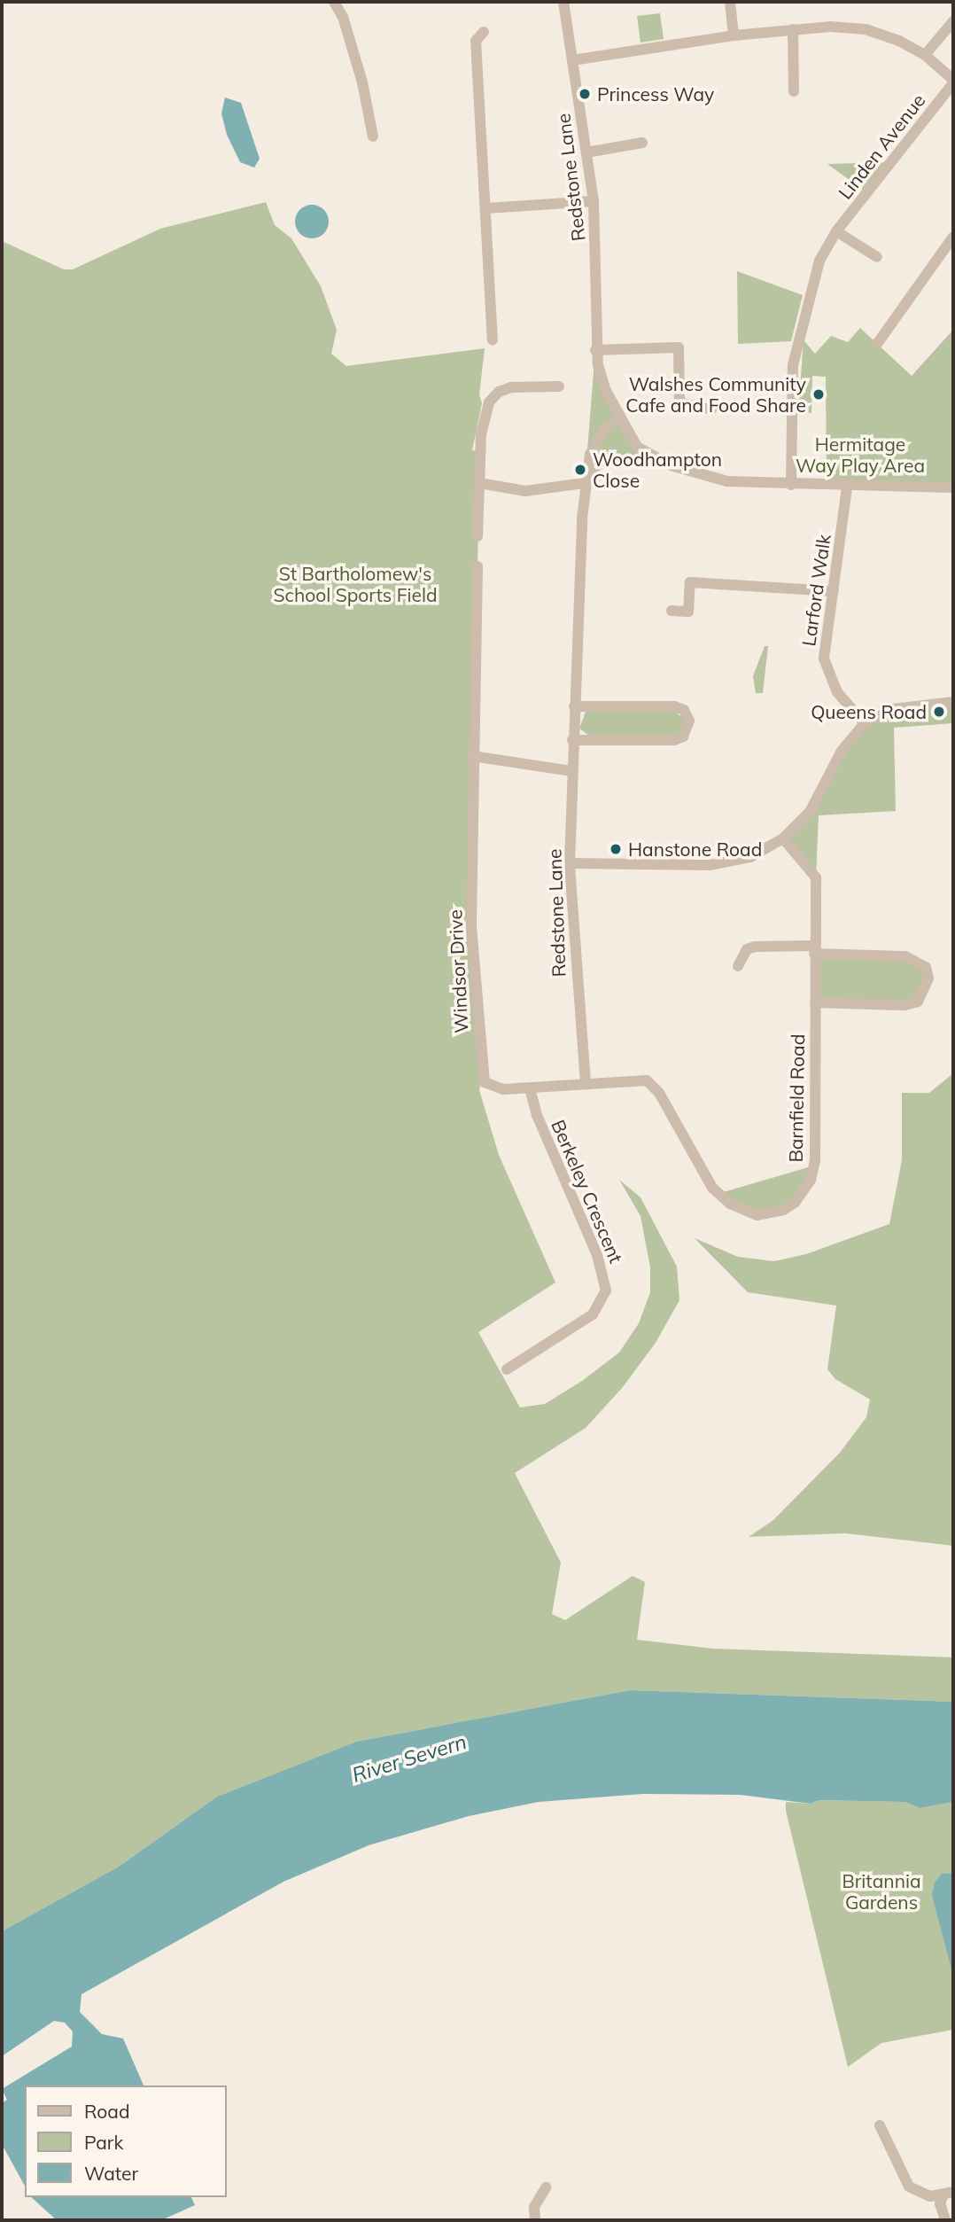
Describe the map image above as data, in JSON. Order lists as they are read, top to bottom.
{
  "streets": {
    "street": [
      "Linden Avenue",
      "Redstone Lane",
      "Larford Walk",
      "Windsor Drive",
      "Barnfield Road",
      "Berkeley Crescent"
    ]
  },
  "crossings": [
    ["Linden Avenue", "Redstone Lane"],
    ["Redstone Lane", "Larford Walk"],
    ["Redstone Lane", "Windsor Drive"],
    ["Redstone Lane", "Barnfield Road"],
    ["Windsor Drive", "Barnfield Road"],
    ["Windsor Drive", "Berkeley Crescent"]
  ],
  "water": ["River Severn"],
  "parks": ["Hermitage Way Play Area", "St Bartholomew's School Sports Field", "Britannia Gardens"],
  "places": [
    "Princess Way",
    "Walshes Community Cafe and Food Share",
    "Woodhampton Close",
    "Queens Road",
    "Hanstone Road"
  ],
  "legend": ["Road", "Park", "Water"]
}
